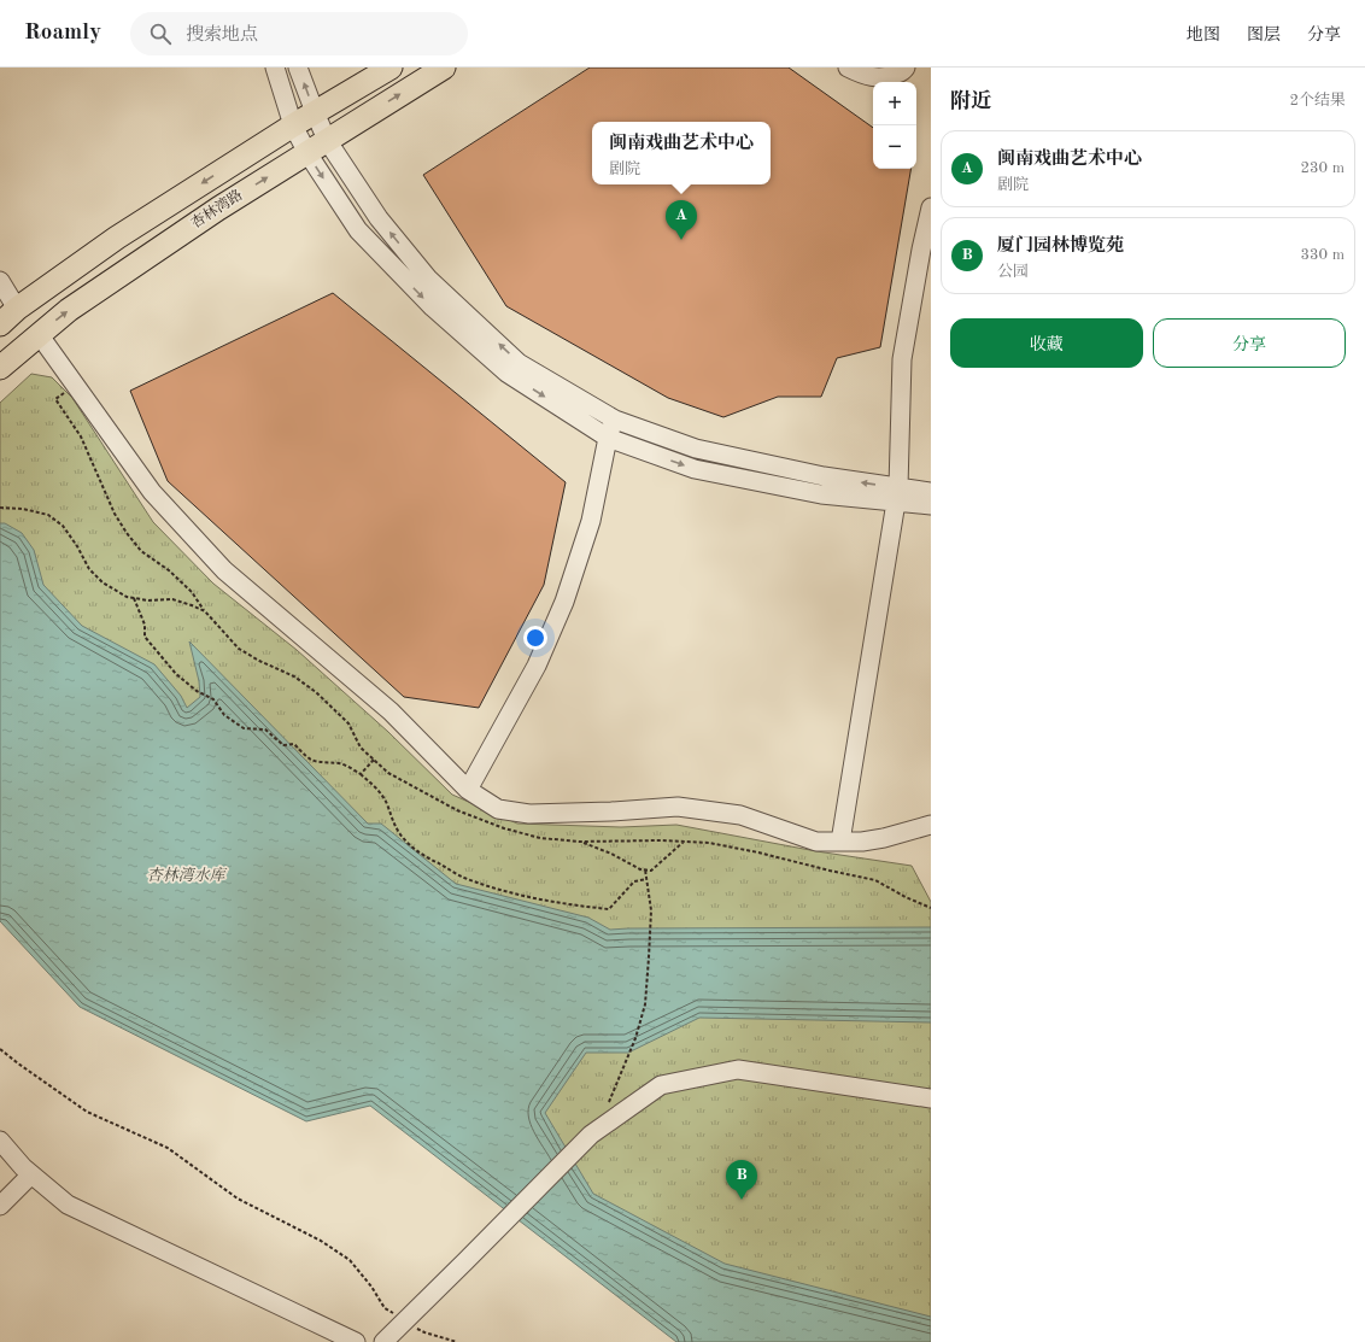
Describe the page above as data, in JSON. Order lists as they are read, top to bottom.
{
  "streets": {
    "main road": ["杏林湾路"]
  },
  "water": ["杏林湾水库"],
  "page": {
    "header": "Roamly",
    "search": "搜索地点",
    "nav": ["地图", "图层", "分享"],
    "heading": ["附近", "2个结果"],
    "map_buttons": ["+", "−"],
    "popup": ["闽南戏曲艺术中心", "剧院"],
    "list": [
      {
        "mark": "A",
        "name": "闽南戏曲艺术中心",
        "note": "剧院",
        "value": "230 m"
      },
      {
        "mark": "B",
        "name": "厦门园林博览苑",
        "note": "公园",
        "value": "330 m"
      }
    ],
    "pins": ["A", "B"],
    "buttons": ["收藏", "分享"]
  }
}
